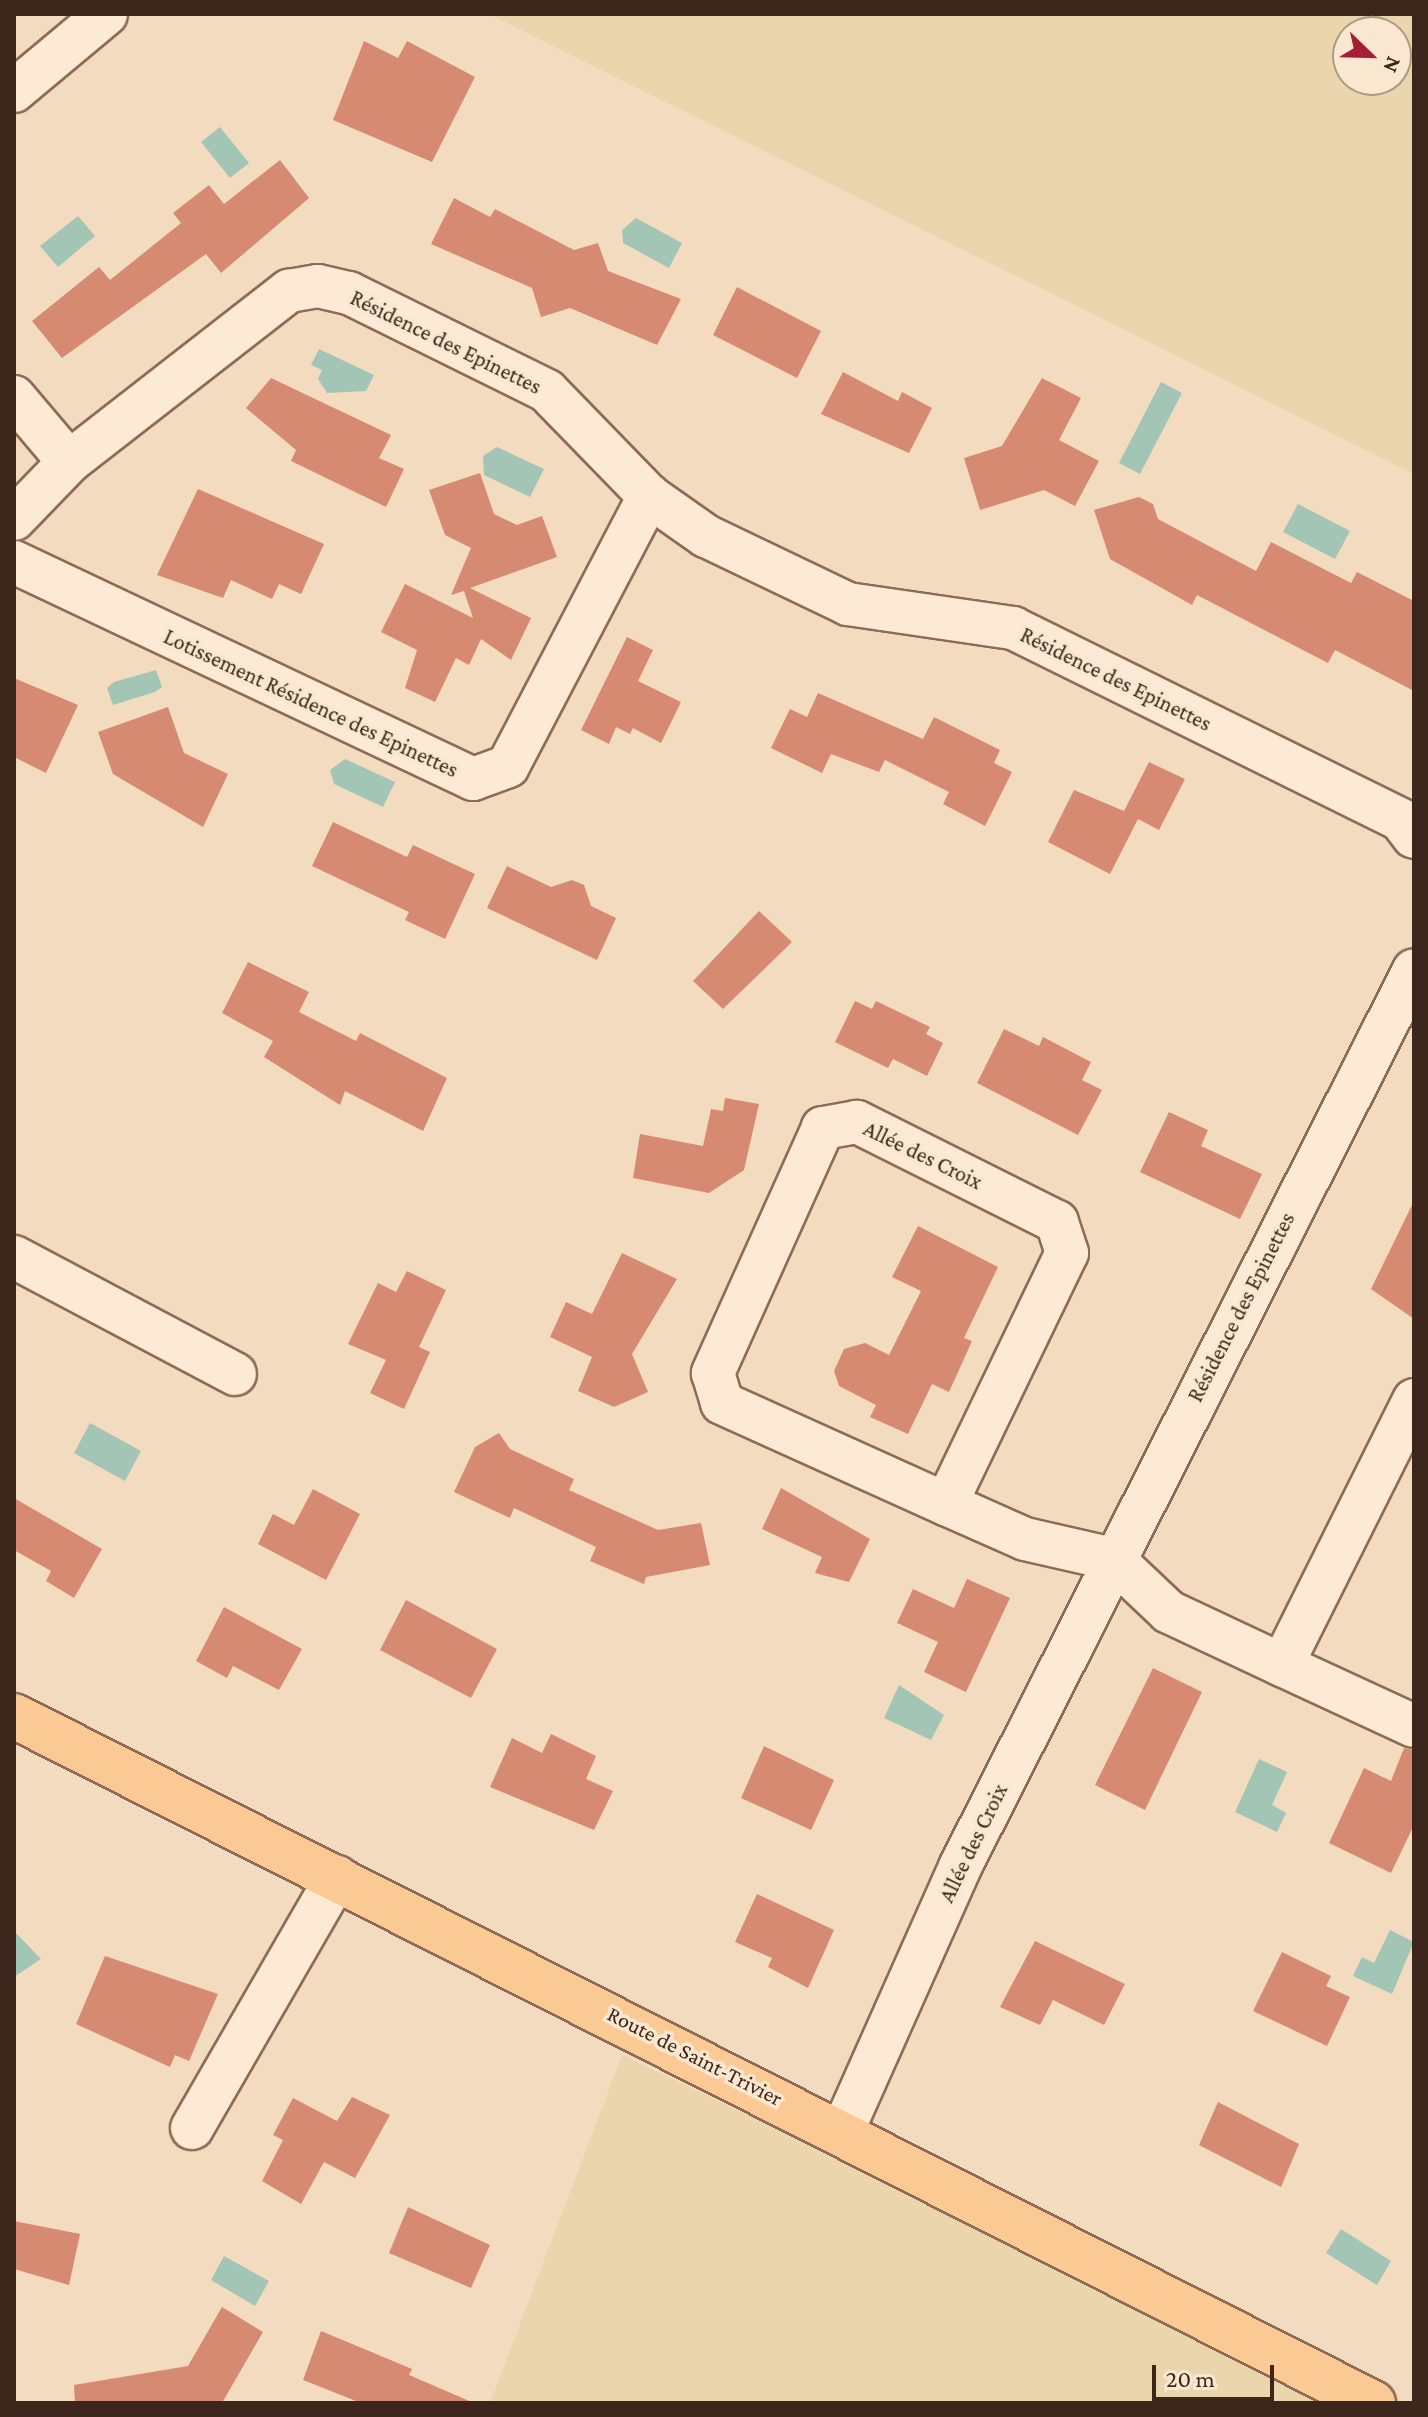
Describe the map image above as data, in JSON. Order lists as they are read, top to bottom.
{
  "streets": {
    "main road": ["Route de Saint-Trivier"],
    "street": ["Résidence des Epinettes", "Lotissement Résidence des Epinettes", "Allée des Croix"]
  },
  "crossings": [
    ["Résidence des Epinettes", "Lotissement Résidence des Epinettes"],
    ["Résidence des Epinettes", "Allée des Croix"],
    ["Allée des Croix", "Route de Saint-Trivier"]
  ],
  "scale_bar": "20 m",
  "north": "bottom right"
}
